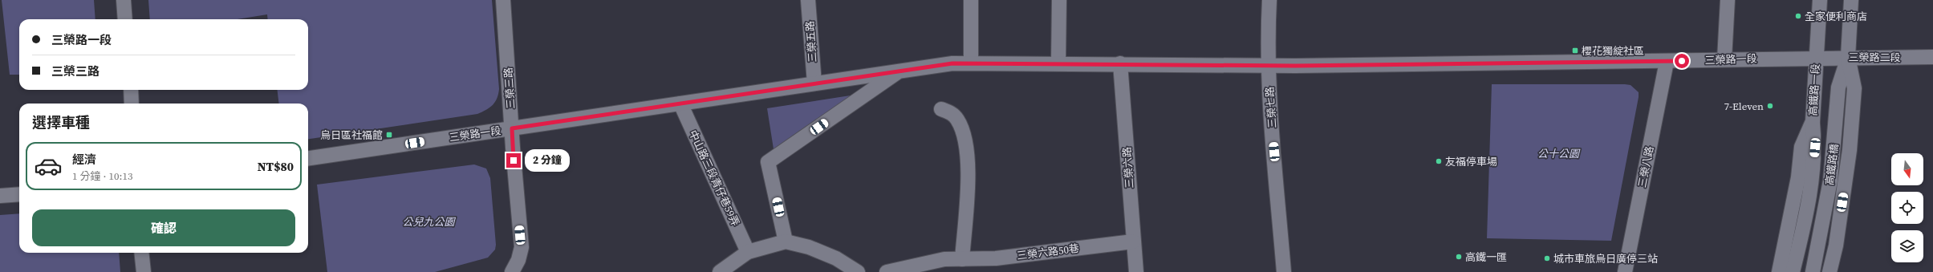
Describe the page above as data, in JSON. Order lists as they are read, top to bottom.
{
  "streets": {
    "street": [
      "三榮五路",
      "三榮路二段",
      "三榮路一段",
      "三榮三路",
      "高鐵路一段",
      "三榮七路",
      "高鐵路橋",
      "三榮八路",
      "三榮六路",
      "中山路三段青仔巷59弄",
      "三榮六路50巷"
    ]
  },
  "crossings": [
    ["三榮五路", "三榮路一段"],
    ["三榮路二段", "三榮路一段"],
    ["三榮路二段", "高鐵路一段"],
    ["三榮路二段", "高鐵路橋"],
    ["三榮路一段", "三榮三路"],
    ["三榮路一段", "高鐵路一段"],
    ["三榮路一段", "三榮七路"],
    ["三榮路一段", "三榮八路"],
    ["三榮路一段", "三榮六路"],
    ["三榮路一段", "中山路三段青仔巷59弄"],
    ["高鐵路一段", "高鐵路橋"],
    ["三榮六路", "三榮六路50巷"]
  ],
  "parks": ["公十公園", "公兒九公園"],
  "places": {
    "other": [
      "全家便利商店",
      "7-Eleven",
      "友福停車場",
      "高鐵一匯",
      "城市車旅烏日廣停三站"
    ],
    "transit": ["櫻花獨綻社區", "烏日區社福館"]
  },
  "north": "bottom",
  "page": {
    "banner": ["三榮路一段", "三榮三路"],
    "heading": "選擇車種",
    "list": [
      {
        "name": "經濟",
        "note": "1 分鐘 · 10:13",
        "value": "NT$80"
      }
    ],
    "bubble": "2 分鐘",
    "buttons": "確認"
  }
}
